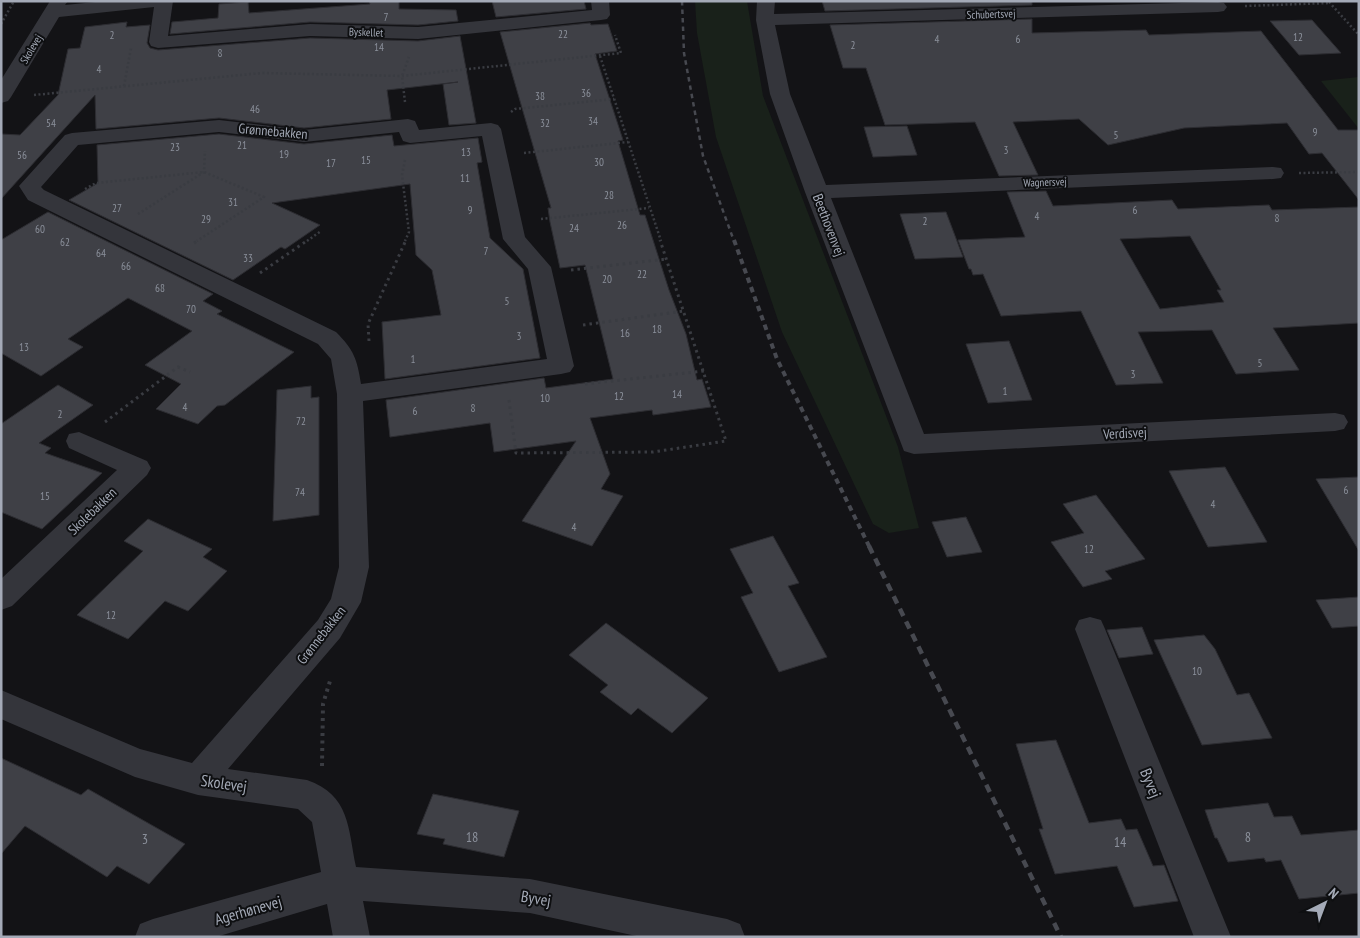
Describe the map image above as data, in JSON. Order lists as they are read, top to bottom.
{
  "streets": {
    "street": [
      "Schubertsvej",
      "Byskellet",
      "Skolevej",
      "Grønnebakken",
      "Wagnersvej",
      "Beethovenvej",
      "Verdisvej",
      "Skolebakken",
      "Byvej",
      "Agerhønevej"
    ]
  },
  "crossings": [
    ["Schubertsvej", "Beethovenvej"],
    ["Skolevej", "Grønnebakken"],
    ["Skolevej", "Byvej"],
    ["Skolevej", "Agerhønevej"],
    ["Wagnersvej", "Beethovenvej"],
    ["Beethovenvej", "Verdisvej"],
    ["Byvej", "Agerhønevej"]
  ],
  "house_numbers": [
    "7",
    "22",
    "2",
    "12",
    "4",
    "6",
    "2",
    "14",
    "8",
    "4",
    "36",
    "38",
    "46",
    "34",
    "54",
    "32",
    "9",
    "5",
    "21",
    "23",
    "3",
    "13",
    "19",
    "56",
    "15",
    "30",
    "17",
    "11",
    "28",
    "31",
    "27",
    "9",
    "6",
    "4",
    "8",
    "29",
    "2",
    "26",
    "24",
    "60",
    "62",
    "7",
    "64",
    "33",
    "66",
    "22",
    "20",
    "68",
    "5",
    "70",
    "18",
    "16",
    "3",
    "13",
    "1",
    "5",
    "3",
    "1",
    "14",
    "12",
    "10",
    "4",
    "8",
    "6",
    "2",
    "72",
    "6",
    "74",
    "15",
    "4",
    "4",
    "12",
    "12",
    "10",
    "18",
    "8",
    "3",
    "14"
  ],
  "north": "top right"
}
